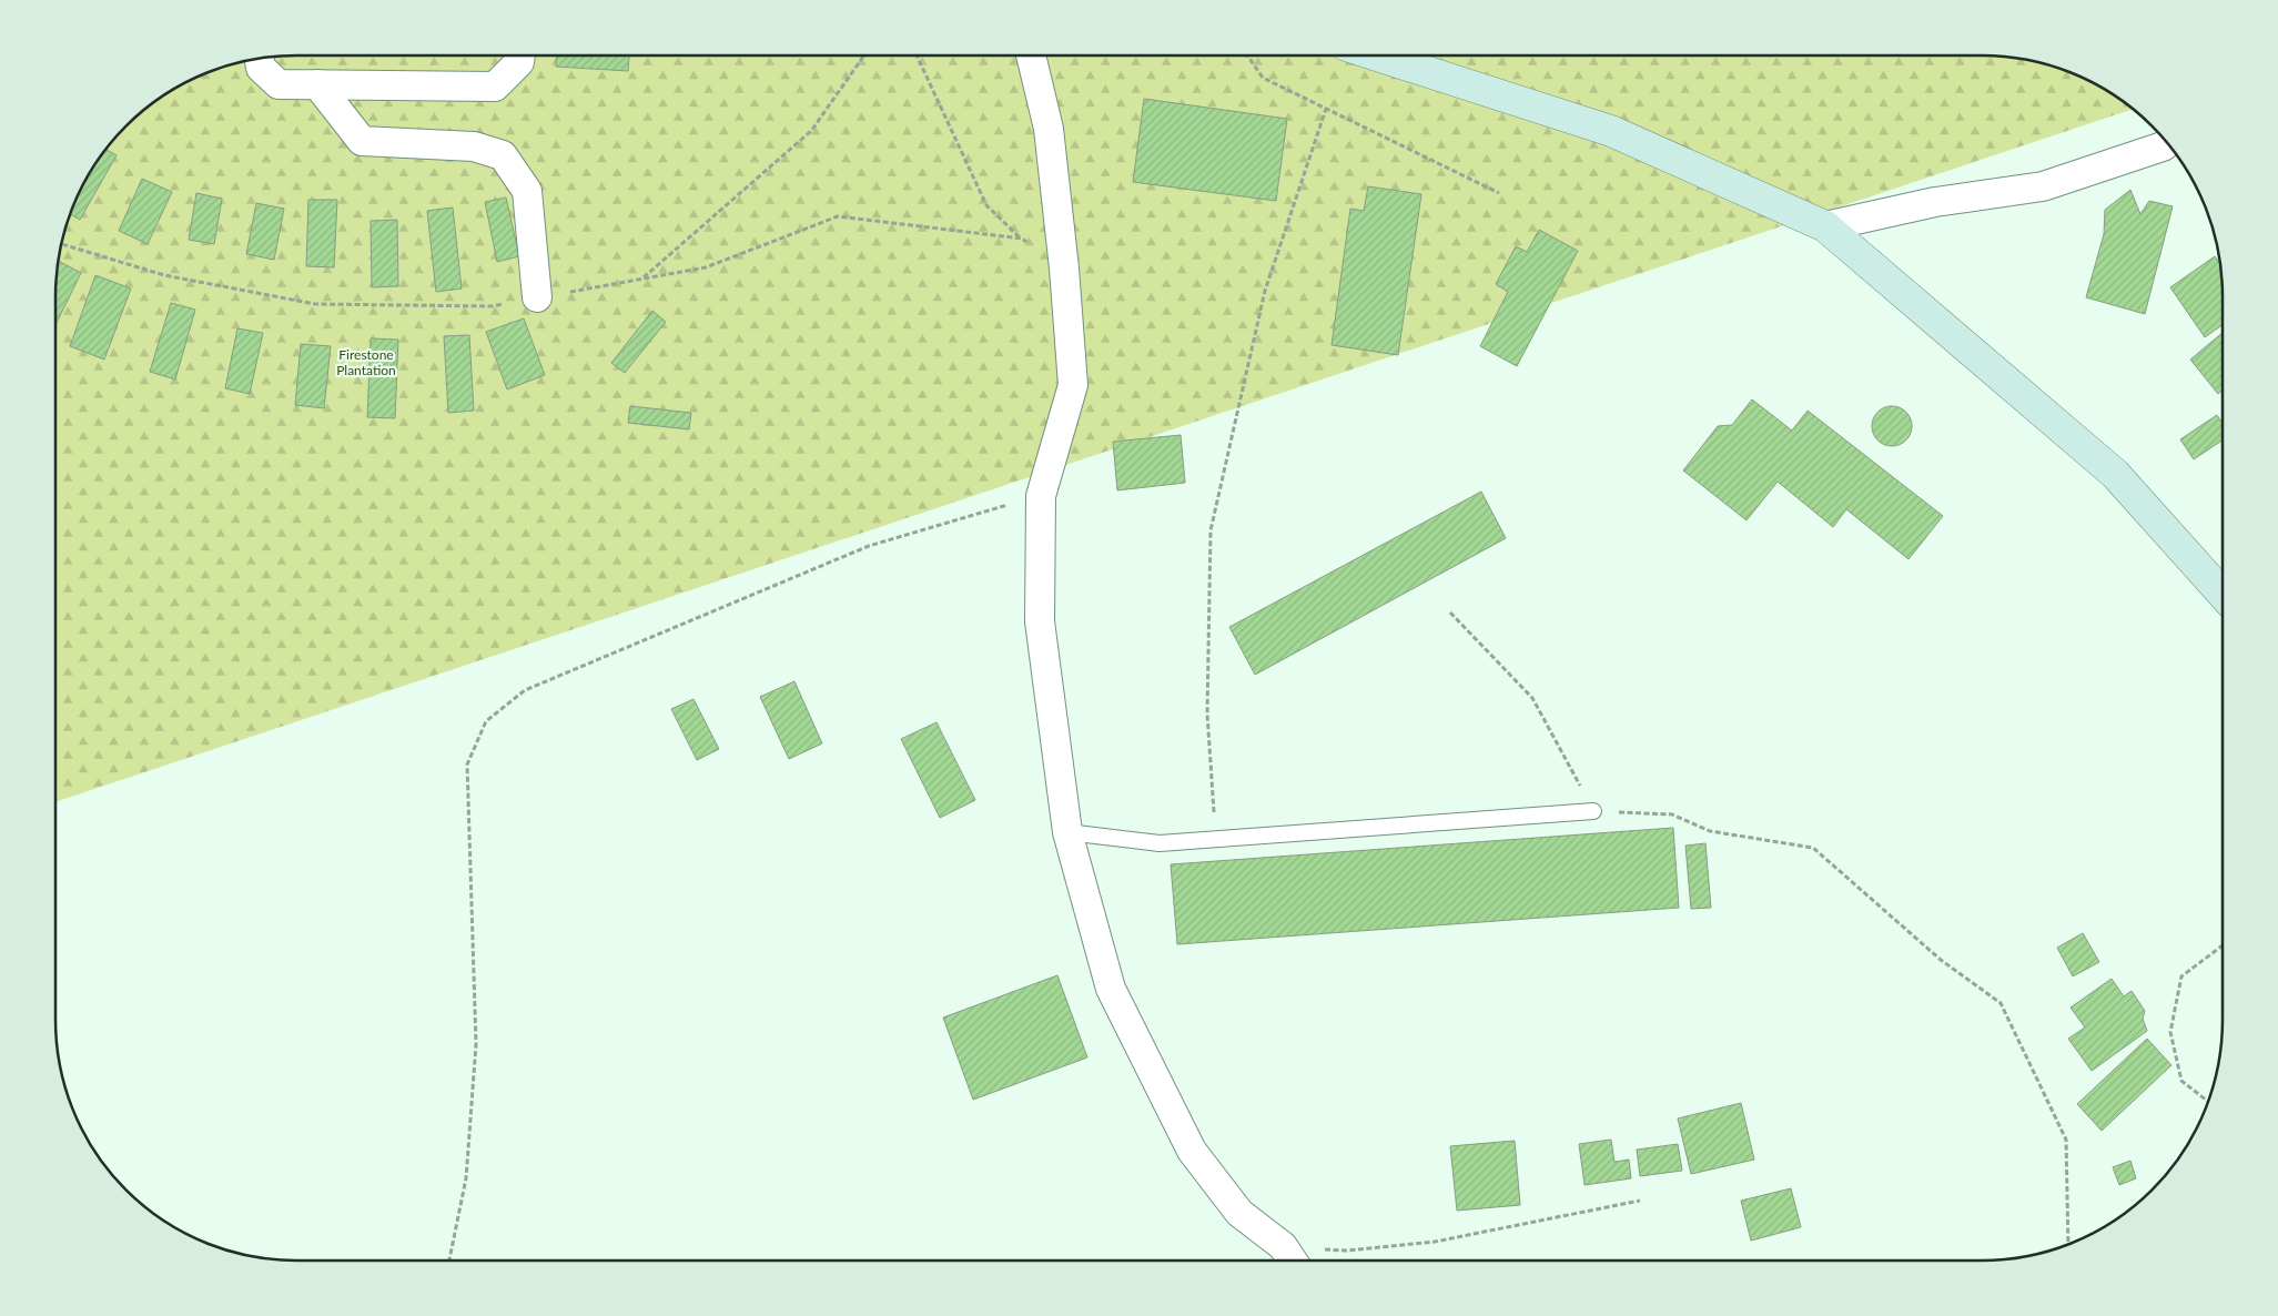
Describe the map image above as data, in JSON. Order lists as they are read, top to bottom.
{
  "parks": ["Firestone Plantation"]
}
